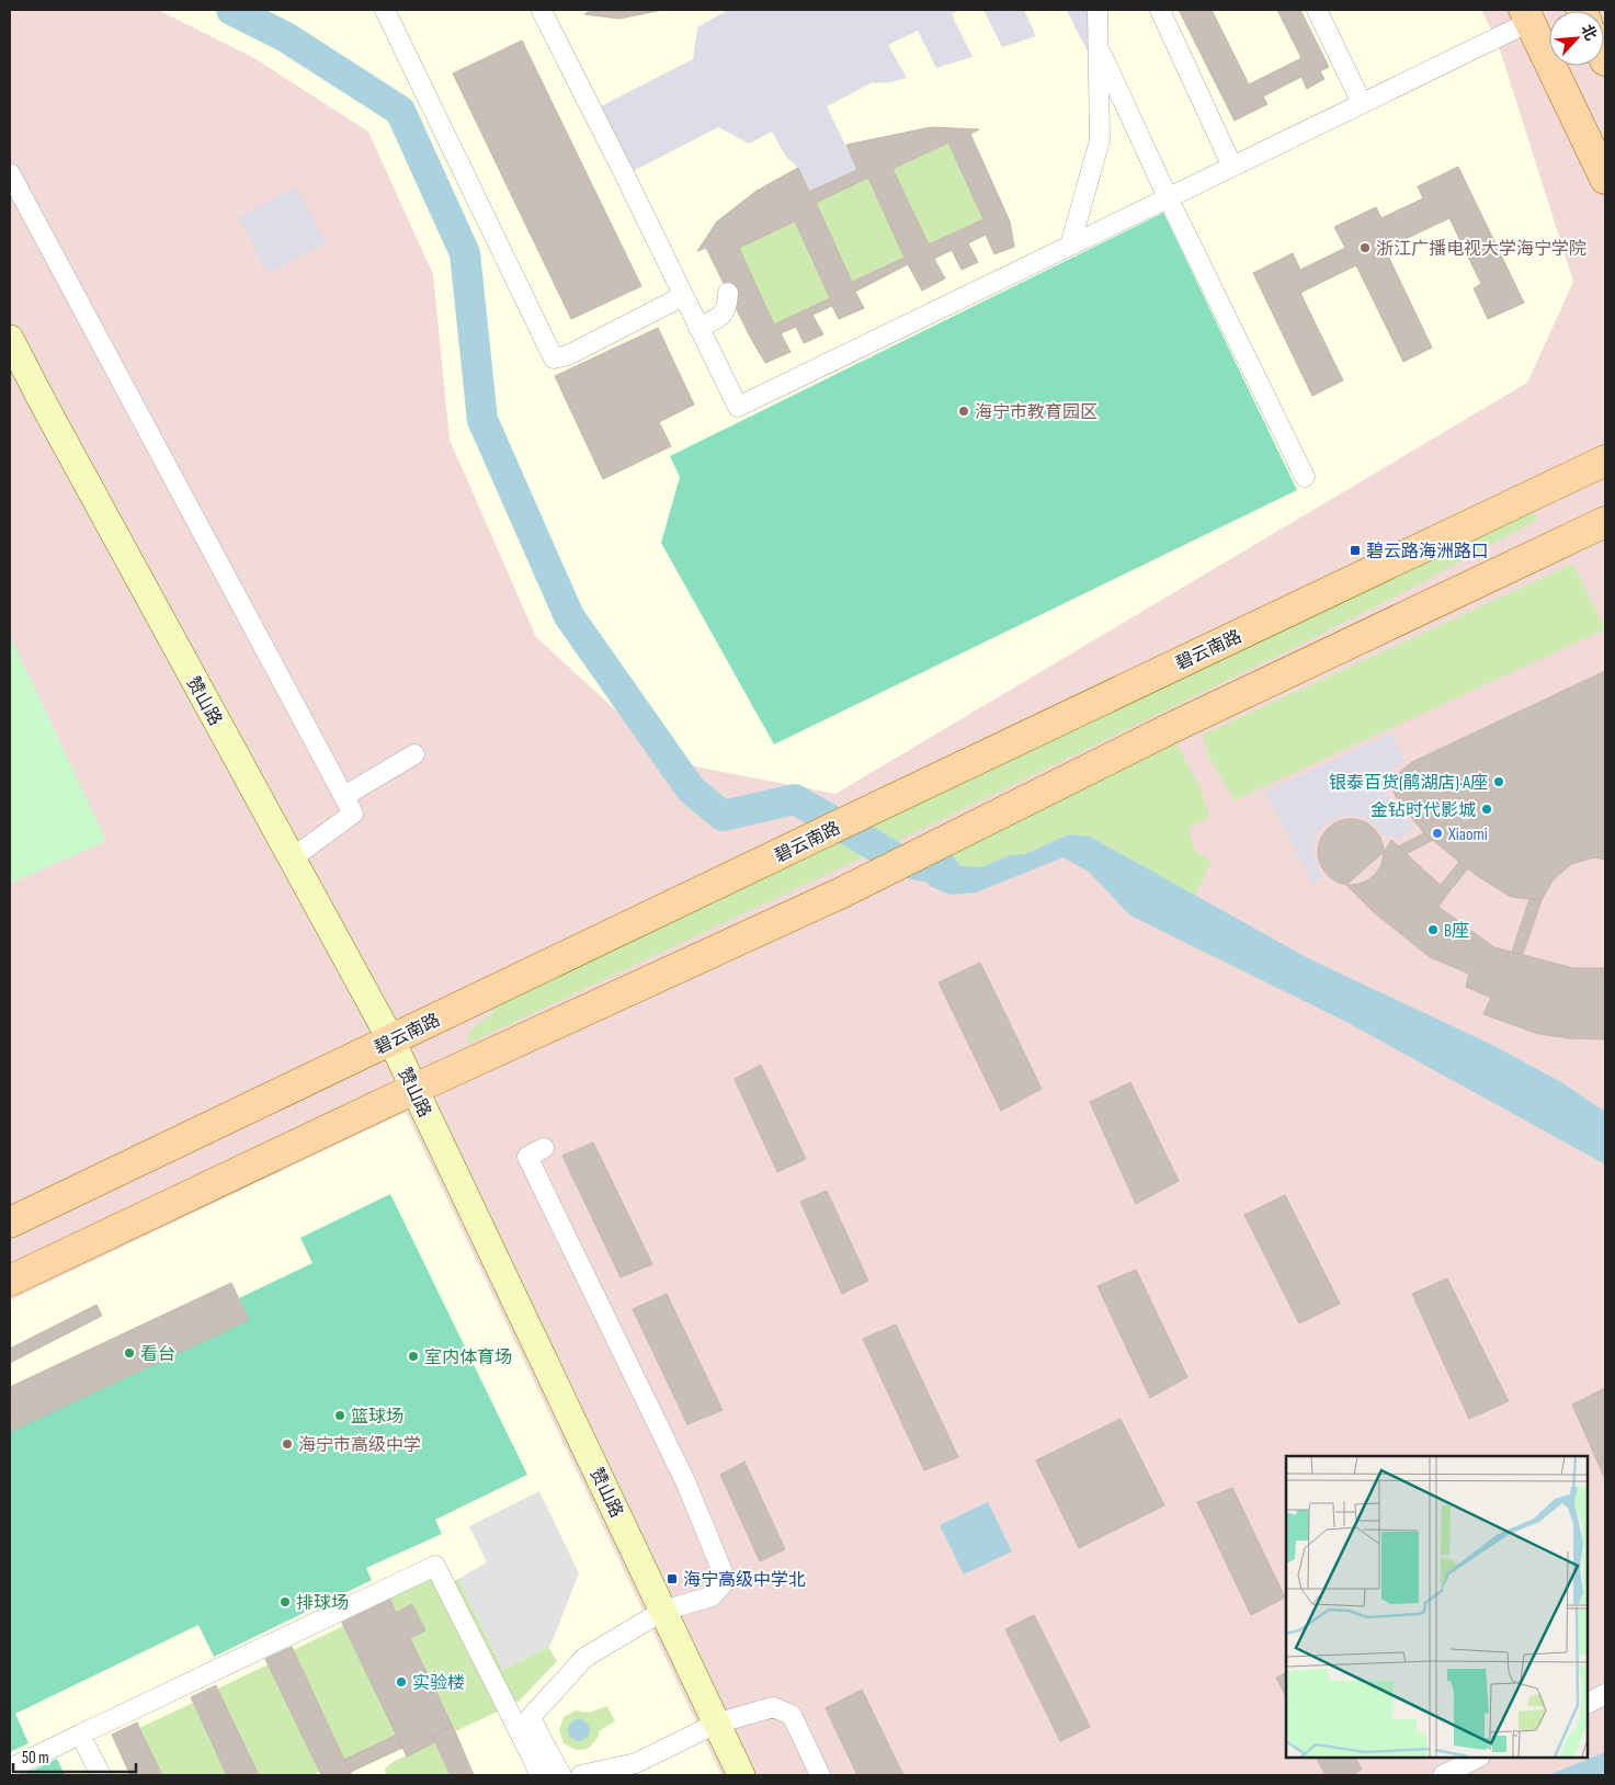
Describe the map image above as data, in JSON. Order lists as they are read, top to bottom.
{
  "streets": {
    "main road": ["碧云南路"],
    "street": ["赞山路"]
  },
  "crossings": [
    ["碧云南路", "赞山路"]
  ],
  "places": {
    "other": [
      "浙江广播电视大学海宁学院",
      "海宁市教育园区",
      "银泰百货(鹃湖店)·A座",
      "金钻时代影城",
      "Xiaomi",
      "B座",
      "看台",
      "室内体育场",
      "篮球场",
      "海宁市高级中学",
      "排球场",
      "实验楼"
    ],
    "transit": ["碧云路海洲路口", "海宁高级中学北"]
  },
  "scale_bar": "50 m",
  "north": "top right"
}
